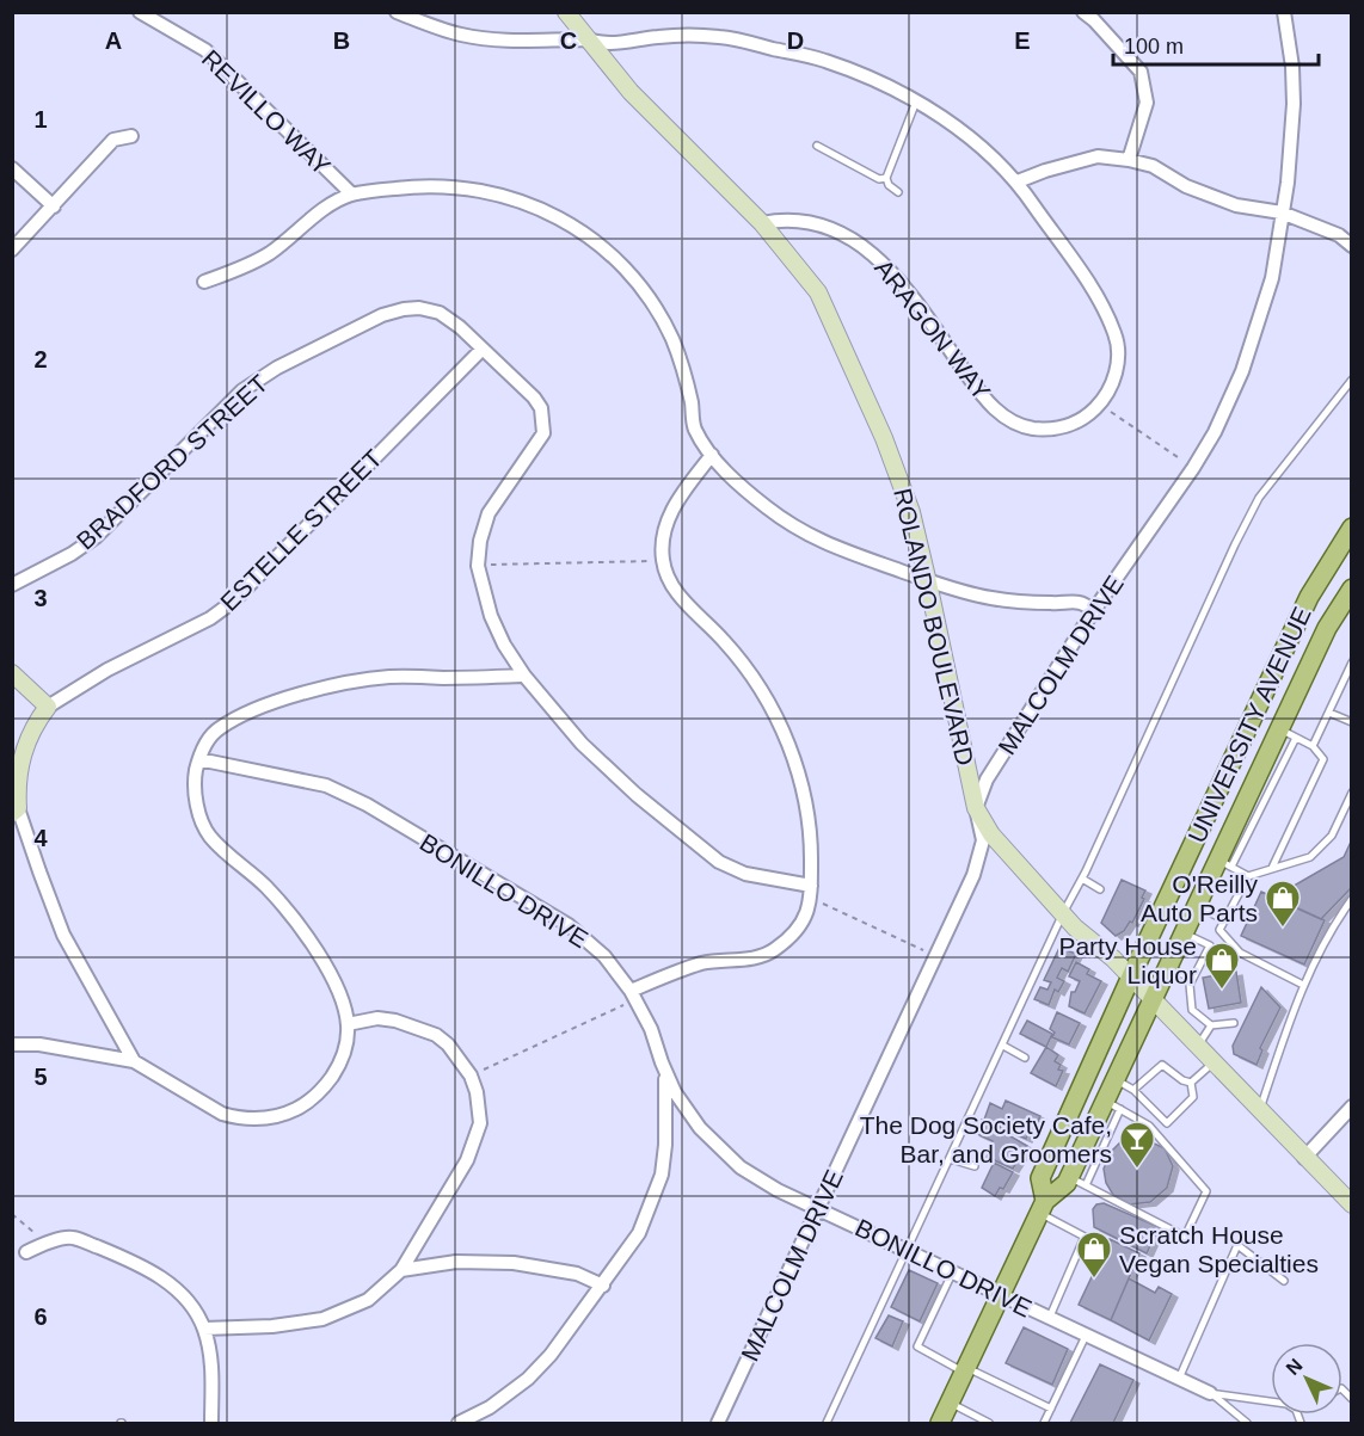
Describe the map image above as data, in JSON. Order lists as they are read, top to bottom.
{
  "streets": {
    "main road": ["UNIVERSITY AVENUE"],
    "street": [
      "REVILLO WAY",
      "ARAGON WAY",
      "BRADFORD STREET",
      "ESTELLE STREET",
      "ROLANDO BOULEVARD",
      "MALCOLM DRIVE",
      "BONILLO DRIVE"
    ]
  },
  "crossings": [
    ["ARAGON WAY", "ROLANDO BOULEVARD"],
    ["BRADFORD STREET", "ESTELLE STREET"],
    ["ROLANDO BOULEVARD", "MALCOLM DRIVE"],
    ["ROLANDO BOULEVARD", "UNIVERSITY AVENUE"],
    ["MALCOLM DRIVE", "BONILLO DRIVE"],
    ["UNIVERSITY AVENUE", "BONILLO DRIVE"]
  ],
  "places": {
    "shop": ["O'Reilly Auto Parts", "Party House Liquor", "Scratch House Vegan Specialties"],
    "bar": ["The Dog Society Cafe, Bar, and Groomers"]
  },
  "scale_bar": "100 m",
  "north": "top left",
  "grid": {
    "columns": [
      "A",
      "B",
      "C",
      "D",
      "E"
    ],
    "rows": [
      "1",
      "2",
      "3",
      "4",
      "5",
      "6"
    ]
  }
}
